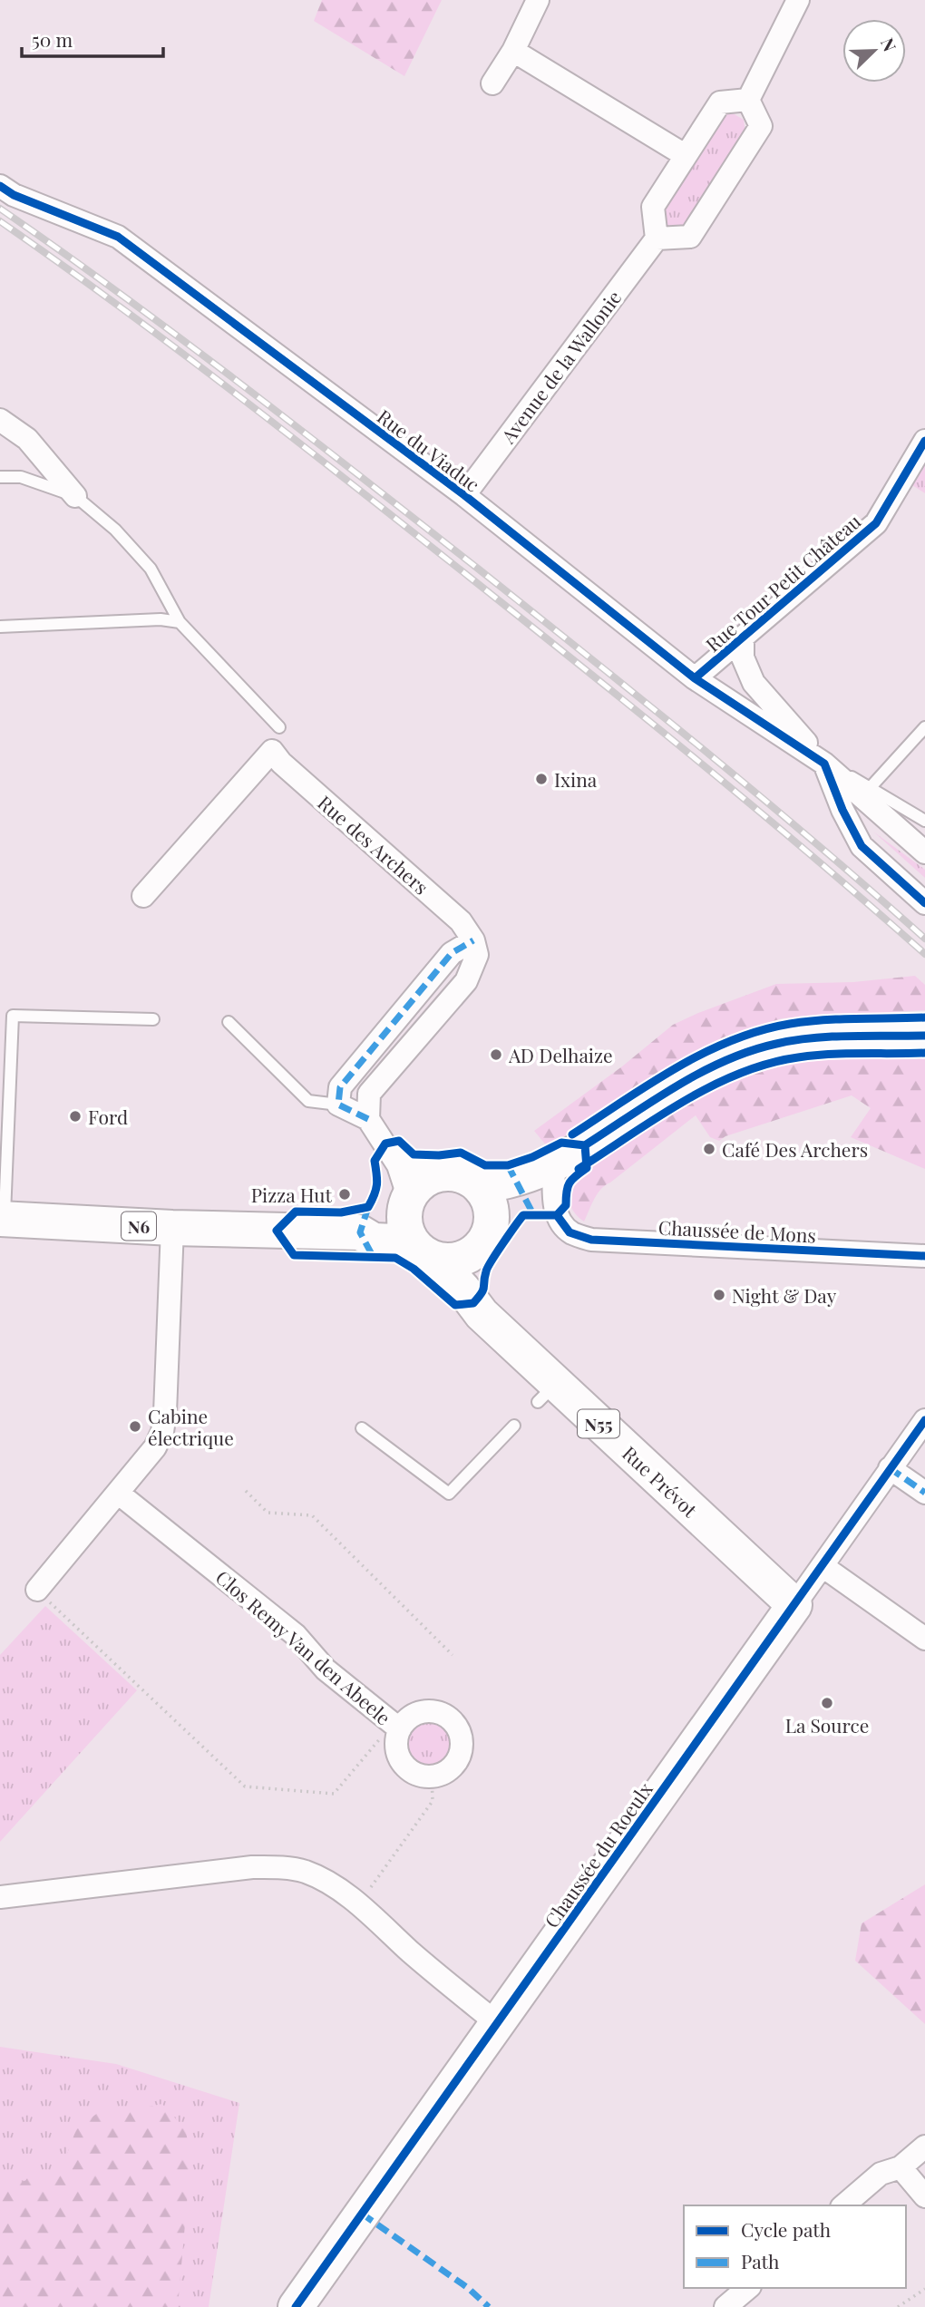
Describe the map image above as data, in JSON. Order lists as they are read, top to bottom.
{
  "streets": {
    "main road": [
      "N6",
      "N55",
      "Rue Prévot",
      "Chaussée du Roeulx"
    ],
    "street": [
      "Avenue de la Wallonie",
      "Rue du Viaduc",
      "Rue Tour Petit Château",
      "Rue des Archers",
      "Chaussée de Mons",
      "Clos Remy Van den Abeele"
    ]
  },
  "crossings": [
    ["Avenue de la Wallonie", "Rue du Viaduc"],
    ["Rue du Viaduc", "Rue Tour Petit Château"],
    ["N6", "Rue Prévot"],
    ["Rue Prévot", "Chaussée du Roeulx"]
  ],
  "places": [
    "Ixina",
    "AD Delhaize",
    "Ford",
    "Café Des Archers",
    "Pizza Hut",
    "Night & Day",
    "Cabine électrique",
    "La Source"
  ],
  "legend": ["Cycle path", "Path"],
  "scale_bar": "50 m",
  "north": "top right"
}
